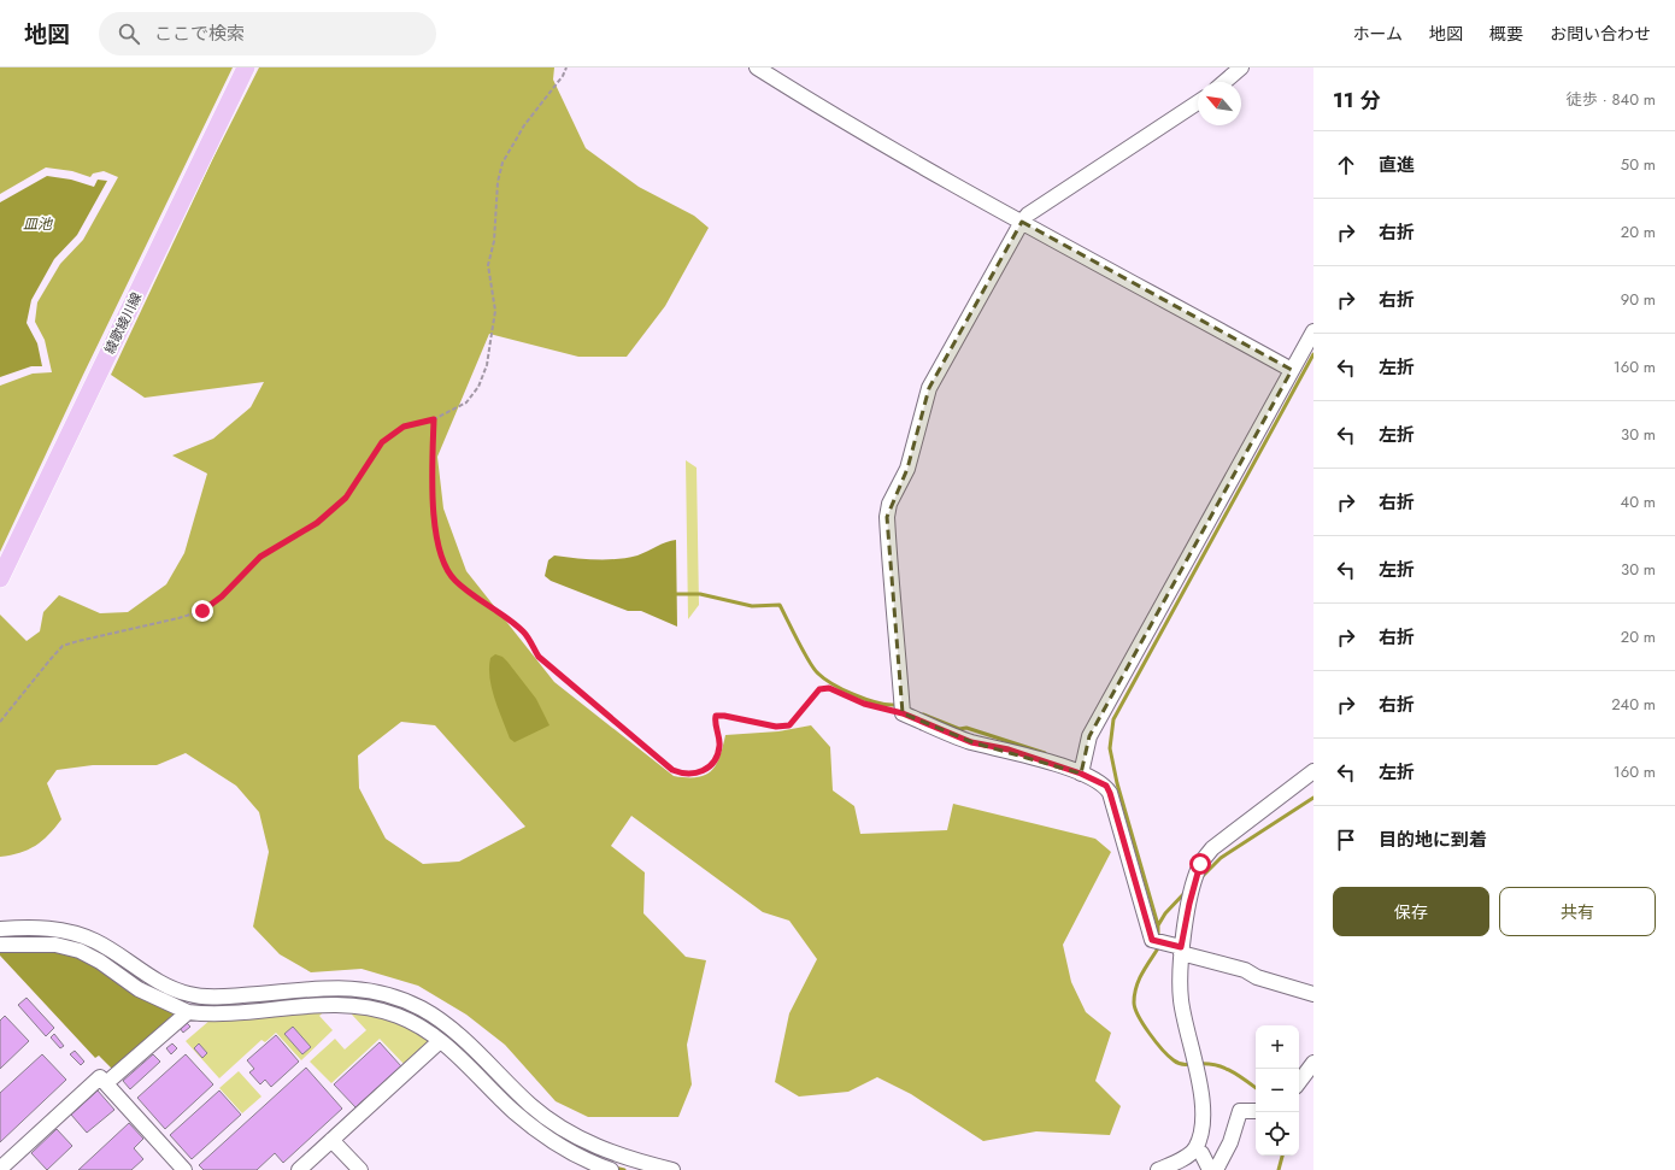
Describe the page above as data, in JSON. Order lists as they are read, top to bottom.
{
  "streets": {
    "main road": ["綾歌綾川線"]
  },
  "water": ["皿池"],
  "north": "top left",
  "page": {
    "header": "地図",
    "search": "ここで検索",
    "nav": [
      "ホーム",
      "地図",
      "概要",
      "お問い合わせ"
    ],
    "heading": ["11 分", "徒歩 · 840 m"],
    "list": [
      ["直進", "50 m"],
      ["右折", "20 m"],
      ["右折", "90 m"],
      ["左折", "160 m"],
      ["左折", "30 m"],
      ["右折", "40 m"],
      ["左折", "30 m"],
      ["右折", "20 m"],
      ["右折", "240 m"],
      ["左折", "160 m"],
      "目的地に到着"
    ],
    "buttons": ["保存", "共有"],
    "map_buttons": ["+", "−"]
  }
}
